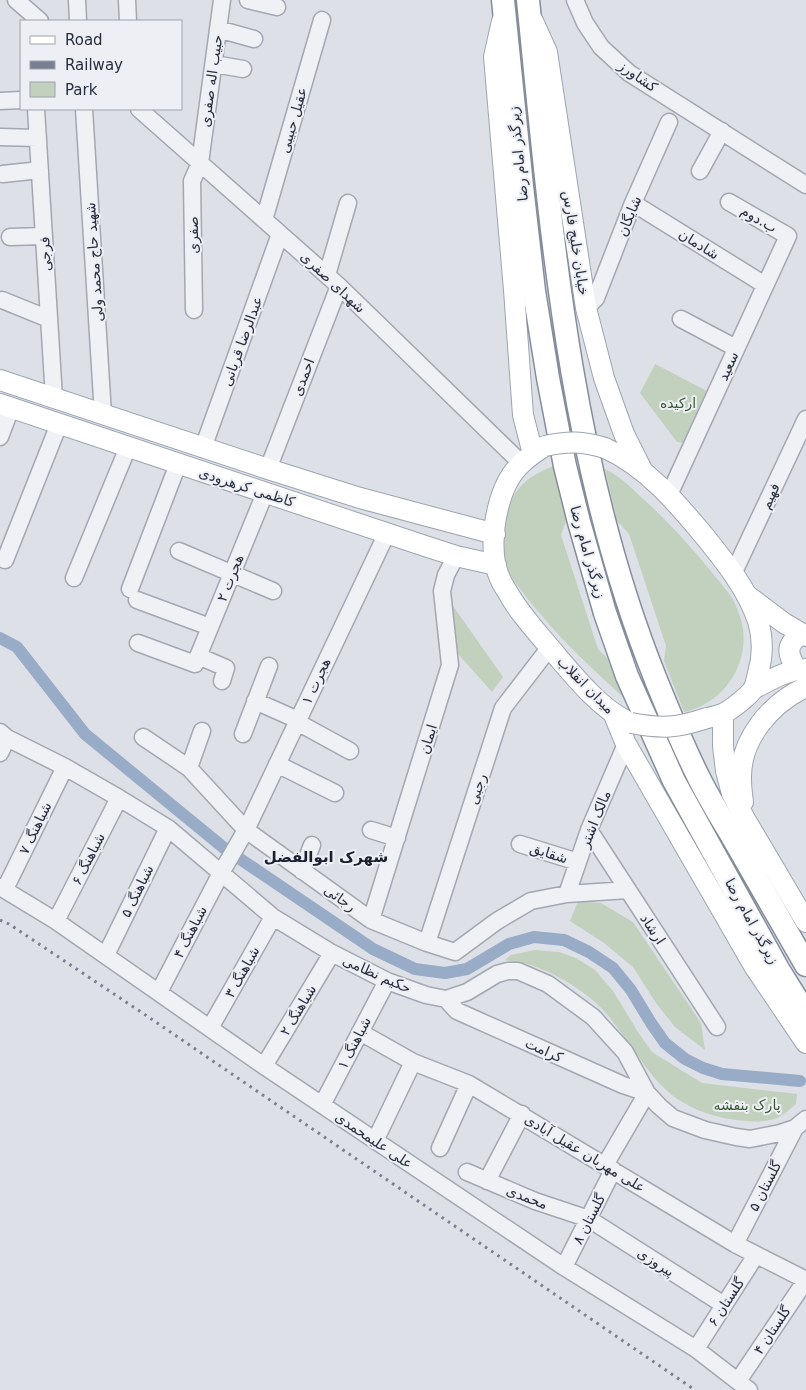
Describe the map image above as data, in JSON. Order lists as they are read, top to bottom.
{
  "streets": {
    "highway": ["زیرگذر امام رضا"],
    "main road": ["خیابان خلیج فارس", "کاظمی کرهرودی", "میدان انقلاب"],
    "street": [
      "کشاورز",
      "حبیب اله صفری",
      "عقیل حبیبی",
      "شایگان",
      "ب.دوم",
      "صفری",
      "شادمان",
      "فرجی",
      "شهید حاج محمد ولی",
      "شهدای صفری",
      "عبدالرضا قربانی",
      "سعید",
      "احمدی",
      "فهیم",
      "هجرت ۲",
      "هجرت ۱",
      "ایمان",
      "رجبی",
      "مالک اشتر",
      "شباهنگ ۷",
      "شقایق",
      "شباهنگ ۶",
      "شباهنگ ۵",
      "رجائی",
      "ارشاد",
      "شباهنگ ۴",
      "شباهنگ ۳",
      "حکیم نظامی",
      "شباهنگ ۲",
      "شباهنگ ۱",
      "کرامت",
      "علی علیمحمدی",
      "علی مهربان عقیل آبادی",
      "گلستان ۵",
      "محمدی",
      "گلستان ۸",
      "پیروزی",
      "گلستان ۶",
      "گلستان ۴"
    ]
  },
  "crossings": [
    ["حبیب اله صفری", "صفری"],
    ["حبیب اله صفری", "شهدای صفری"],
    ["عقیل حبیبی", "شهدای صفری"],
    ["زیرگذر امام رضا", "خیابان خلیج فارس"],
    ["شایگان", "خیابان خلیج فارس"],
    ["شایگان", "شادمان"],
    ["ب.دوم", "سعید"],
    ["صفری", "شهدای صفری"],
    ["شادمان", "سعید"],
    ["فرجی", "کاظمی کرهرودی"],
    ["شهید حاج محمد ولی", "کاظمی کرهرودی"],
    ["شهدای صفری", "عبدالرضا قربانی"],
    ["شهدای صفری", "احمدی"],
    ["شهدای صفری", "میدان انقلاب"],
    ["عبدالرضا قربانی", "کاظمی کرهرودی"],
    ["احمدی", "کاظمی کرهرودی"],
    ["کاظمی کرهرودی", "هجرت ۲"],
    ["کاظمی کرهرودی", "هجرت ۱"],
    ["کاظمی کرهرودی", "میدان انقلاب"],
    ["کاظمی کرهرودی", "ایمان"],
    ["هجرت ۱", "رجائی"],
    ["هجرت ۱", "شباهنگ ۴"],
    ["میدان انقلاب", "رجبی"],
    ["ایمان", "رجائی"],
    ["رجبی", "رجائی"],
    ["مالک اشتر", "شقایق"],
    ["مالک اشتر", "رجائی"],
    ["مالک اشتر", "ارشاد"],
    ["شباهنگ ۷", "حکیم نظامی"],
    ["شباهنگ ۷", "علی علیمحمدی"],
    ["شباهنگ ۶", "حکیم نظامی"],
    ["شباهنگ ۶", "علی علیمحمدی"],
    ["شباهنگ ۵", "حکیم نظامی"],
    ["شباهنگ ۵", "علی علیمحمدی"],
    ["رجائی", "شباهنگ ۴"],
    ["شباهنگ ۴", "حکیم نظامی"],
    ["شباهنگ ۴", "علی علیمحمدی"],
    ["شباهنگ ۳", "حکیم نظامی"],
    ["شباهنگ ۳", "علی علیمحمدی"],
    ["حکیم نظامی", "شباهنگ ۲"],
    ["حکیم نظامی", "شباهنگ ۱"],
    ["حکیم نظامی", "کرامت"],
    ["شباهنگ ۲", "علی علیمحمدی"],
    ["شباهنگ ۱", "علی علیمحمدی"],
    ["شباهنگ ۱", "علی مهربان عقیل آبادی"],
    ["کرامت", "گلستان ۸"],
    ["علی علیمحمدی", "گلستان ۸"],
    ["علی علیمحمدی", "گلستان ۶"],
    ["علی علیمحمدی", "گلستان ۴"],
    ["علی مهربان عقیل آبادی", "گلستان ۵"],
    ["علی مهربان عقیل آبادی", "گلستان ۸"],
    ["علی مهربان عقیل آبادی", "گلستان ۶"],
    ["علی مهربان عقیل آبادی", "گلستان ۴"],
    ["محمدی", "گلستان ۸"],
    ["محمدی", "پیروزی"],
    ["گلستان ۸", "پیروزی"],
    ["پیروزی", "گلستان ۶"]
  ],
  "districts": ["شهرک ابوالفضل"],
  "parks": ["ارکیده", "پارک بنفشه"],
  "legend": ["Road", "Railway", "Park"]
}
